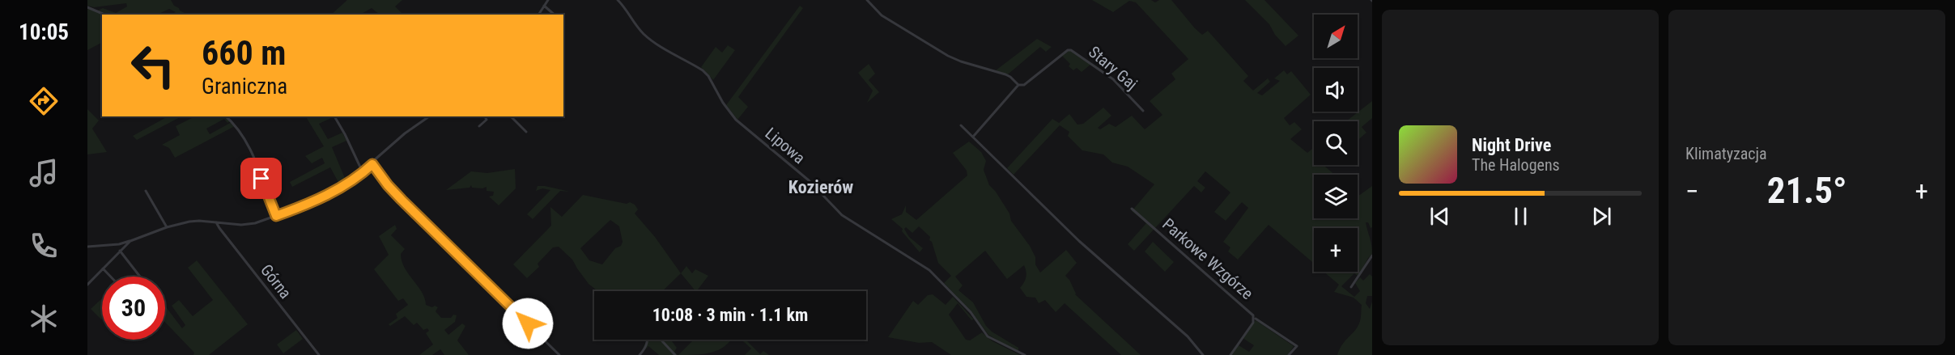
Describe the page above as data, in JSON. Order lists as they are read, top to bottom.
{
  "streets": {
    "street": [
      "Stary Gaj",
      "Lipowa",
      "Parkowe Wzgórze",
      "Górna"
    ]
  },
  "districts": ["Kozierów"],
  "north": "top right",
  "page": {
    "tabs": "10:05",
    "tile": "Klimatyzacja",
    "map_buttons": "+",
    "turn": ["660 m", "Graniczna"],
    "song": ["Night Drive", "The Halogens"],
    "heat": ["−", "21.5°", "+"],
    "limit": "30",
    "trip": "10:08 · 3 min · 1.1 km"
  }
}
